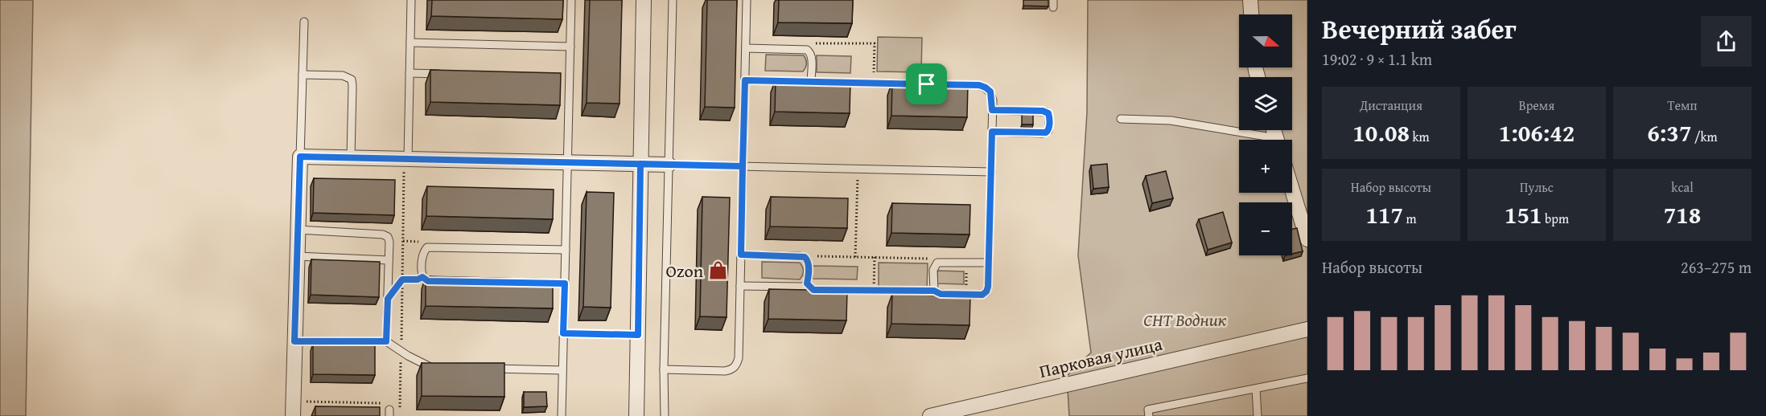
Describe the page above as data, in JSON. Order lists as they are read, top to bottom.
{
  "streets": {
    "street": ["Парковая улица"]
  },
  "parks": ["СНТ Водник"],
  "places": {
    "shop": ["Ozon"]
  },
  "north": "right",
  "page": {
    "heading": ["Вечерний забег", "19:02 · 9 × 1.1 km"],
    "map_buttons": ["+", "−"],
    "stats": [
      ["Дистанция", "10.08 km"],
      ["Время", "1:06:42"],
      ["Темп", "6:37 /km"],
      ["Набор высоты", "117 m"],
      ["Пульс", "151 bpm"],
      ["kcal", "718"]
    ],
    "chart": ["Набор высоты", "263–275 m"]
  }
}
